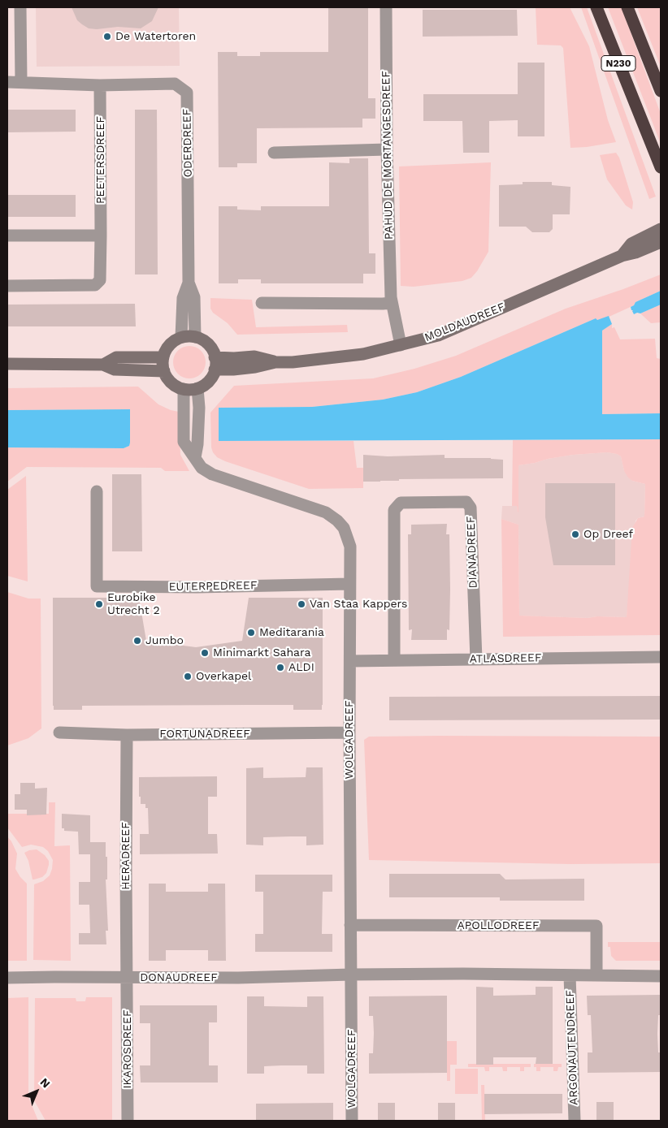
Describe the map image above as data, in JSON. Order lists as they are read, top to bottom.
{
  "streets": {
    "highway": ["N230"],
    "street": [
      "ODERDREEF",
      "PAHUD DE MORTANGESDREEF",
      "PEETERSDREEF",
      "MOLDAUDREEF",
      "DIANADREEF",
      "EUTERPEDREEF",
      "ATLASDREEF",
      "FORTUNADREEF",
      "WOLGADREEF",
      "HERADREEF",
      "APOLLODREEF",
      "DONAUDREEF",
      "ARGONAUTENDREEF",
      "IKAROSDREEF"
    ]
  },
  "crossings": [
    ["ODERDREEF", "PEETERSDREEF"],
    ["ODERDREEF", "MOLDAUDREEF"],
    ["ODERDREEF", "WOLGADREEF"],
    ["PAHUD DE MORTANGESDREEF", "MOLDAUDREEF"],
    ["MOLDAUDREEF", "WOLGADREEF"],
    ["DIANADREEF", "ATLASDREEF"],
    ["EUTERPEDREEF", "WOLGADREEF"],
    ["ATLASDREEF", "WOLGADREEF"],
    ["FORTUNADREEF", "WOLGADREEF"],
    ["FORTUNADREEF", "HERADREEF"],
    ["WOLGADREEF", "APOLLODREEF"],
    ["WOLGADREEF", "DONAUDREEF"],
    ["HERADREEF", "DONAUDREEF"],
    ["HERADREEF", "IKAROSDREEF"],
    ["DONAUDREEF", "IKAROSDREEF"]
  ],
  "places": [
    "De Watertoren",
    "Op Dreef",
    "Eurobike Utrecht 2",
    "Van Staa Kappers",
    "Meditarania",
    "Jumbo",
    "Minimarkt Sahara",
    "ALDI",
    "Overkapel"
  ],
  "north": "top right"
}
